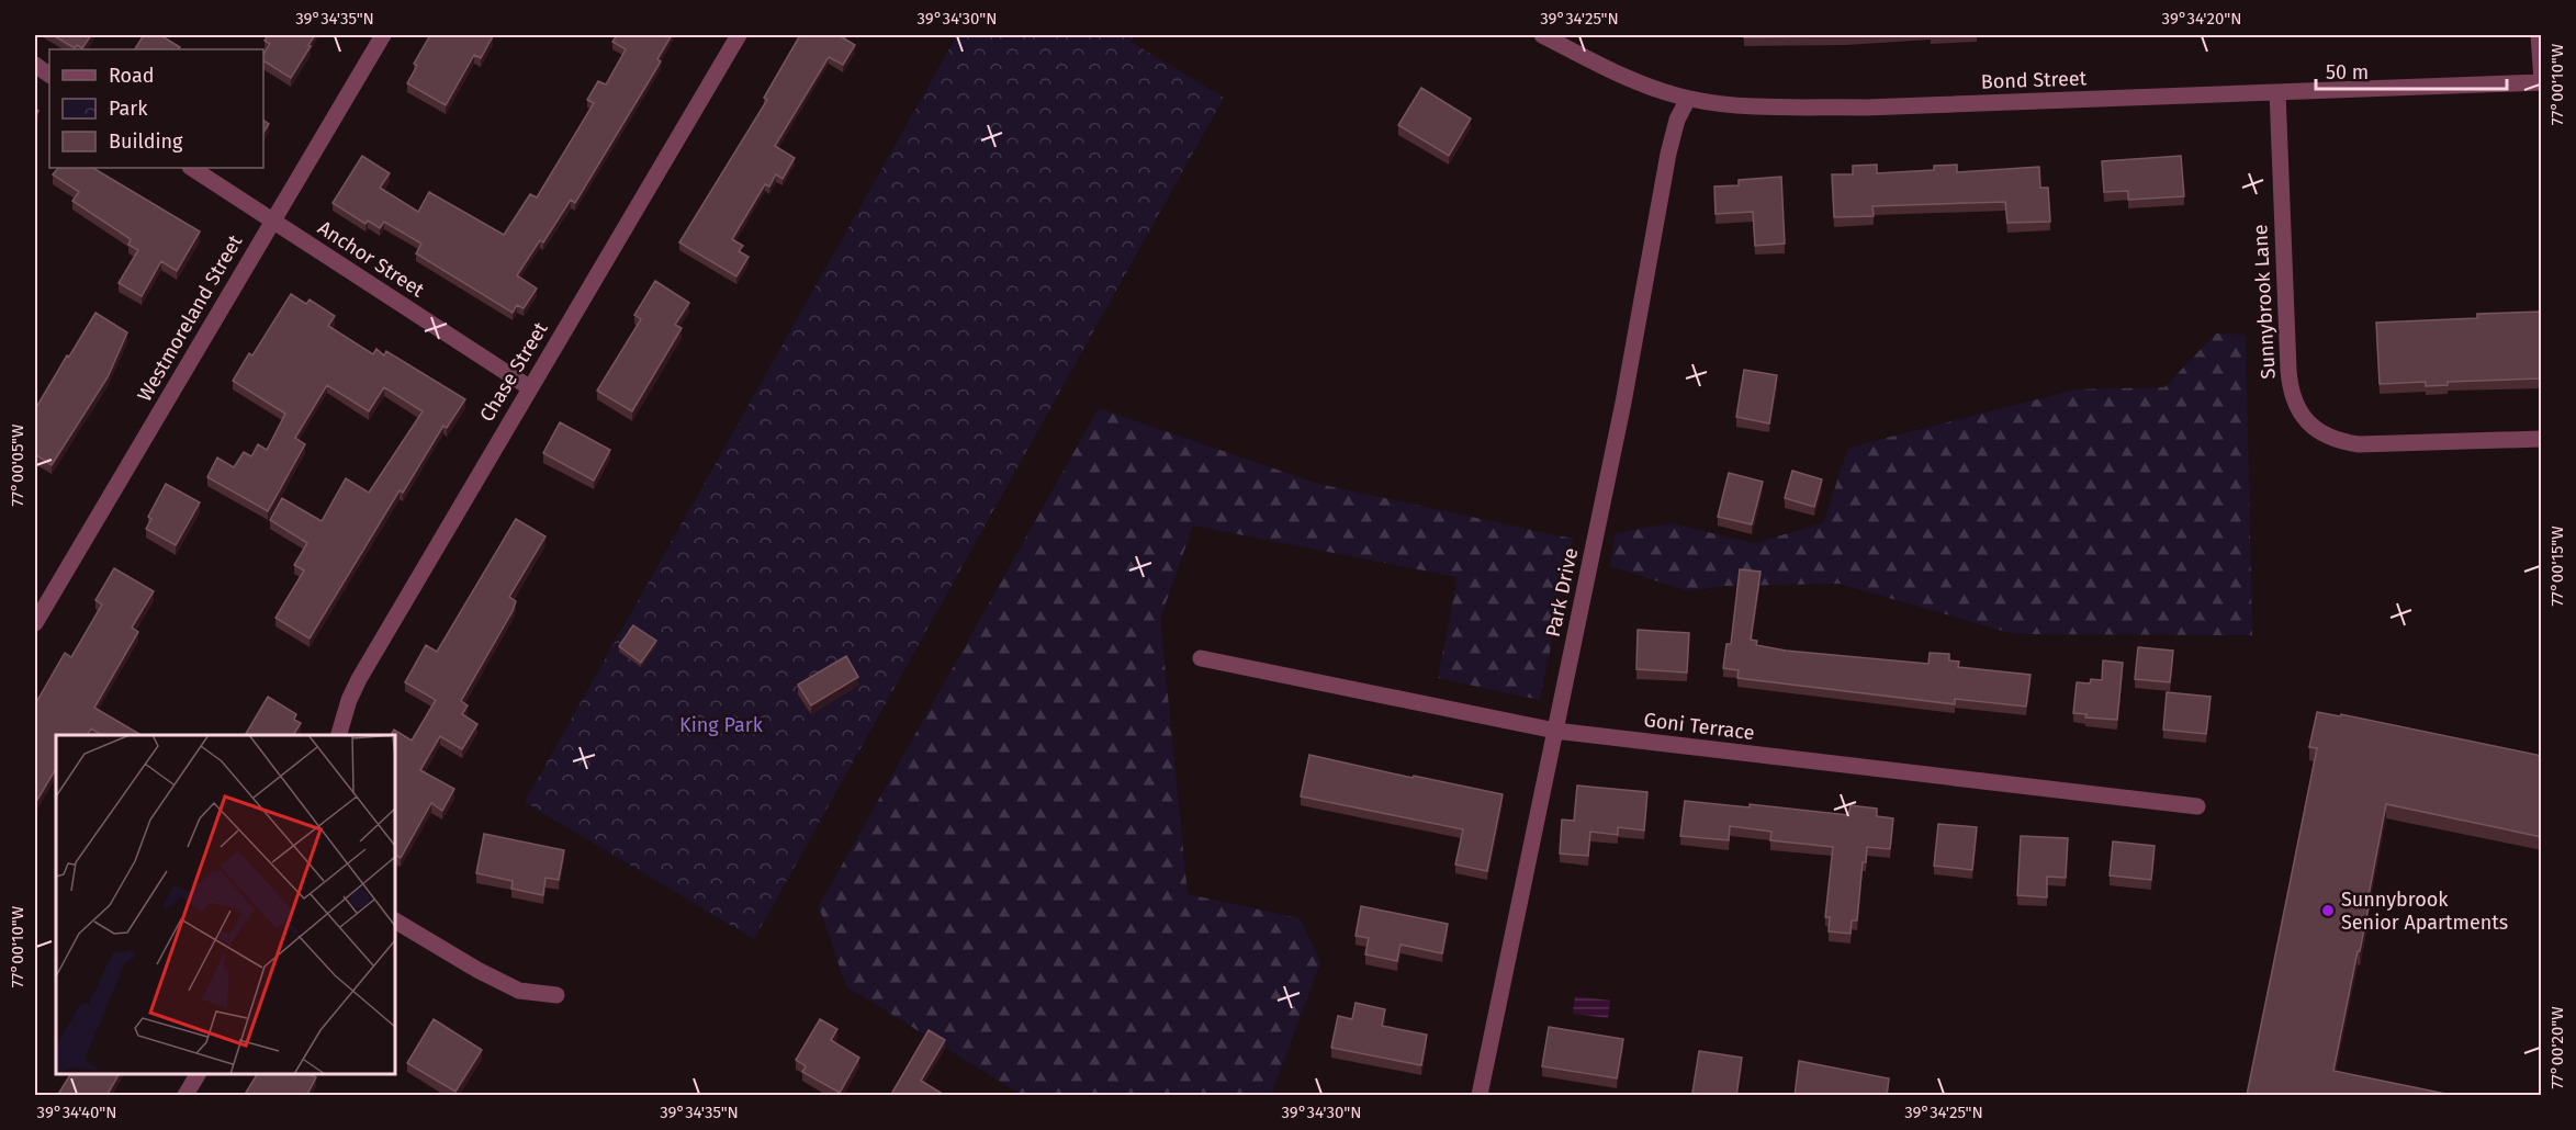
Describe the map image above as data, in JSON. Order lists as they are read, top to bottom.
{
  "streets": {
    "street": [
      "Bond Street",
      "Anchor Street",
      "Sunnybrook Lane",
      "Westmoreland Street",
      "Chase Street",
      "Park Drive",
      "Goni Terrace"
    ]
  },
  "crossings": [
    ["Bond Street", "Sunnybrook Lane"],
    ["Bond Street", "Park Drive"],
    ["Anchor Street", "Westmoreland Street"],
    ["Anchor Street", "Chase Street"],
    ["Park Drive", "Goni Terrace"]
  ],
  "parks": ["King Park"],
  "places": ["Sunnybrook Senior Apartments"],
  "legend": ["Road", "Park", "Building"],
  "scale_bar": "50 m",
  "coordinates": [
    "39°34'35\"N",
    "39°34'30\"N",
    "39°34'25\"N",
    "39°34'20\"N",
    "77°00'10\"W",
    "77°00'05\"W",
    "77°00'15\"W",
    "77°00'20\"W",
    "39°34'40\"N"
  ]
}
